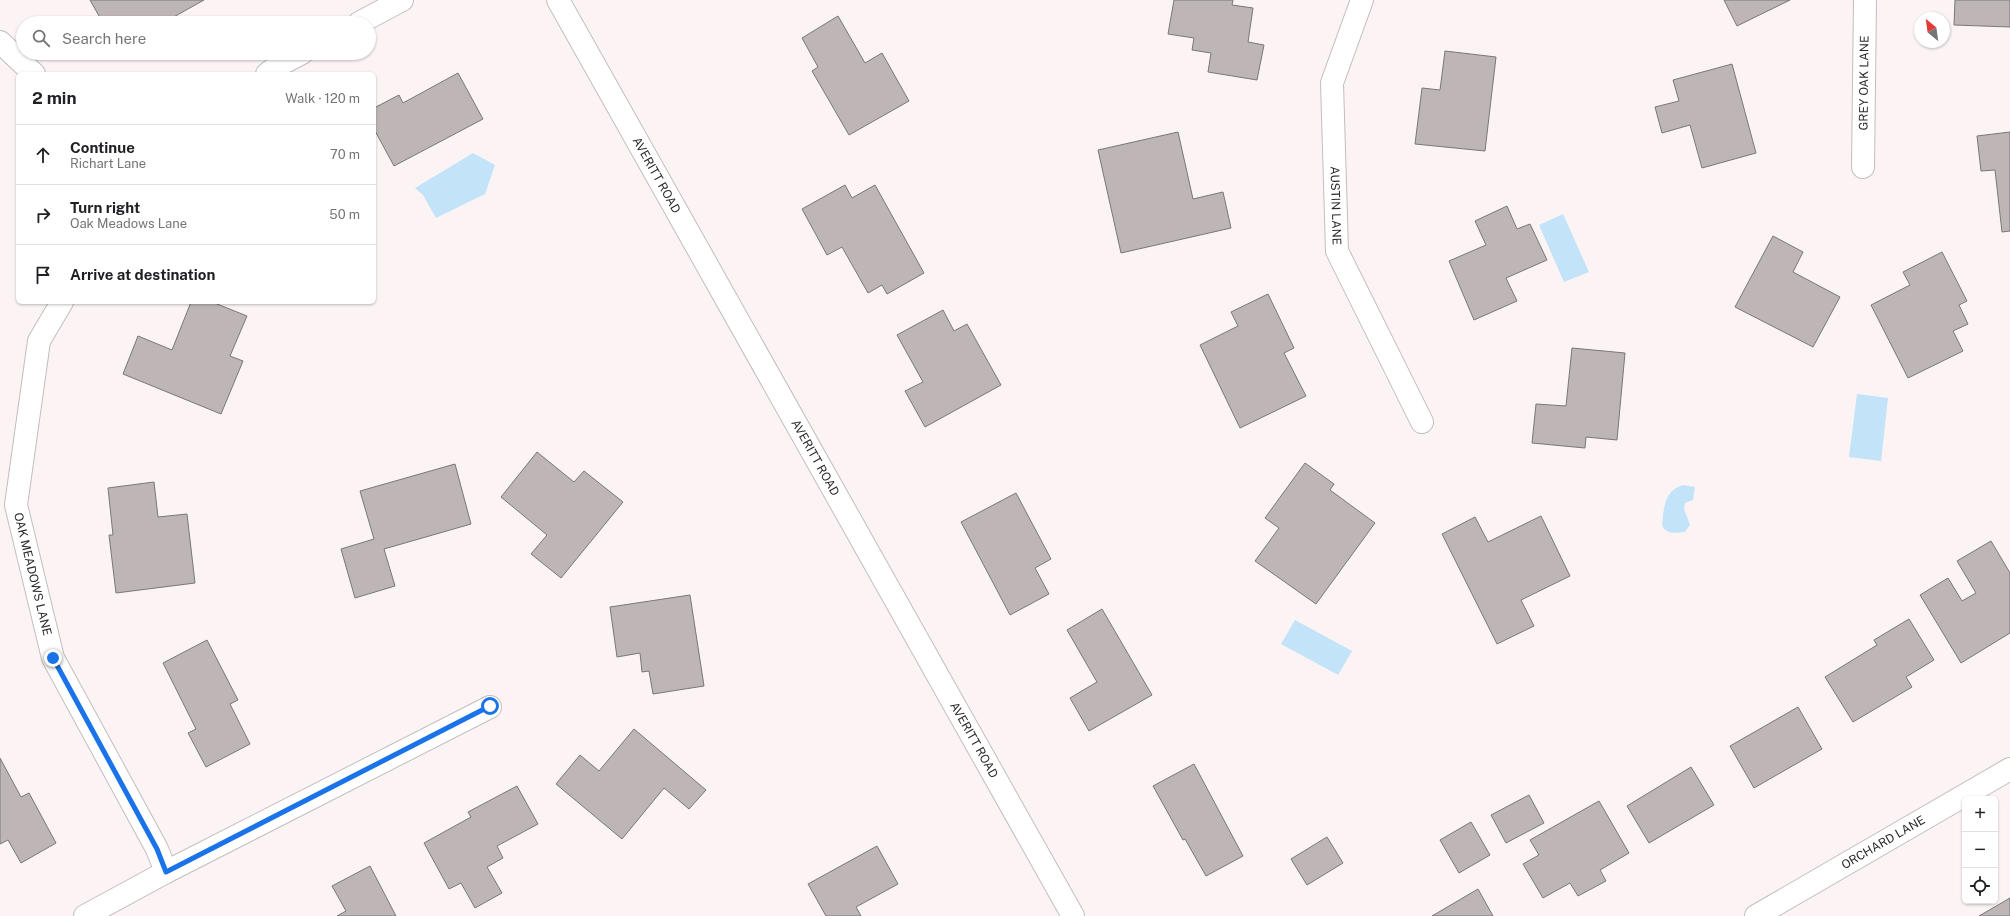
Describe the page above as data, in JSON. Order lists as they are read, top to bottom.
{
  "streets": {
    "street": [
      "GREY OAK LANE",
      "AVERITT ROAD",
      "AUSTIN LANE",
      "OAK MEADOWS LANE",
      "ORCHARD LANE"
    ]
  },
  "north": "top left",
  "page": {
    "search": "Search here",
    "heading": ["2 min", "Walk · 120 m"],
    "list": [
      ["Continue", "Richart Lane", "70 m"],
      ["Turn right", "Oak Meadows Lane", "50 m"],
      "Arrive at destination"
    ],
    "map_buttons": ["+", "−"]
  }
}
